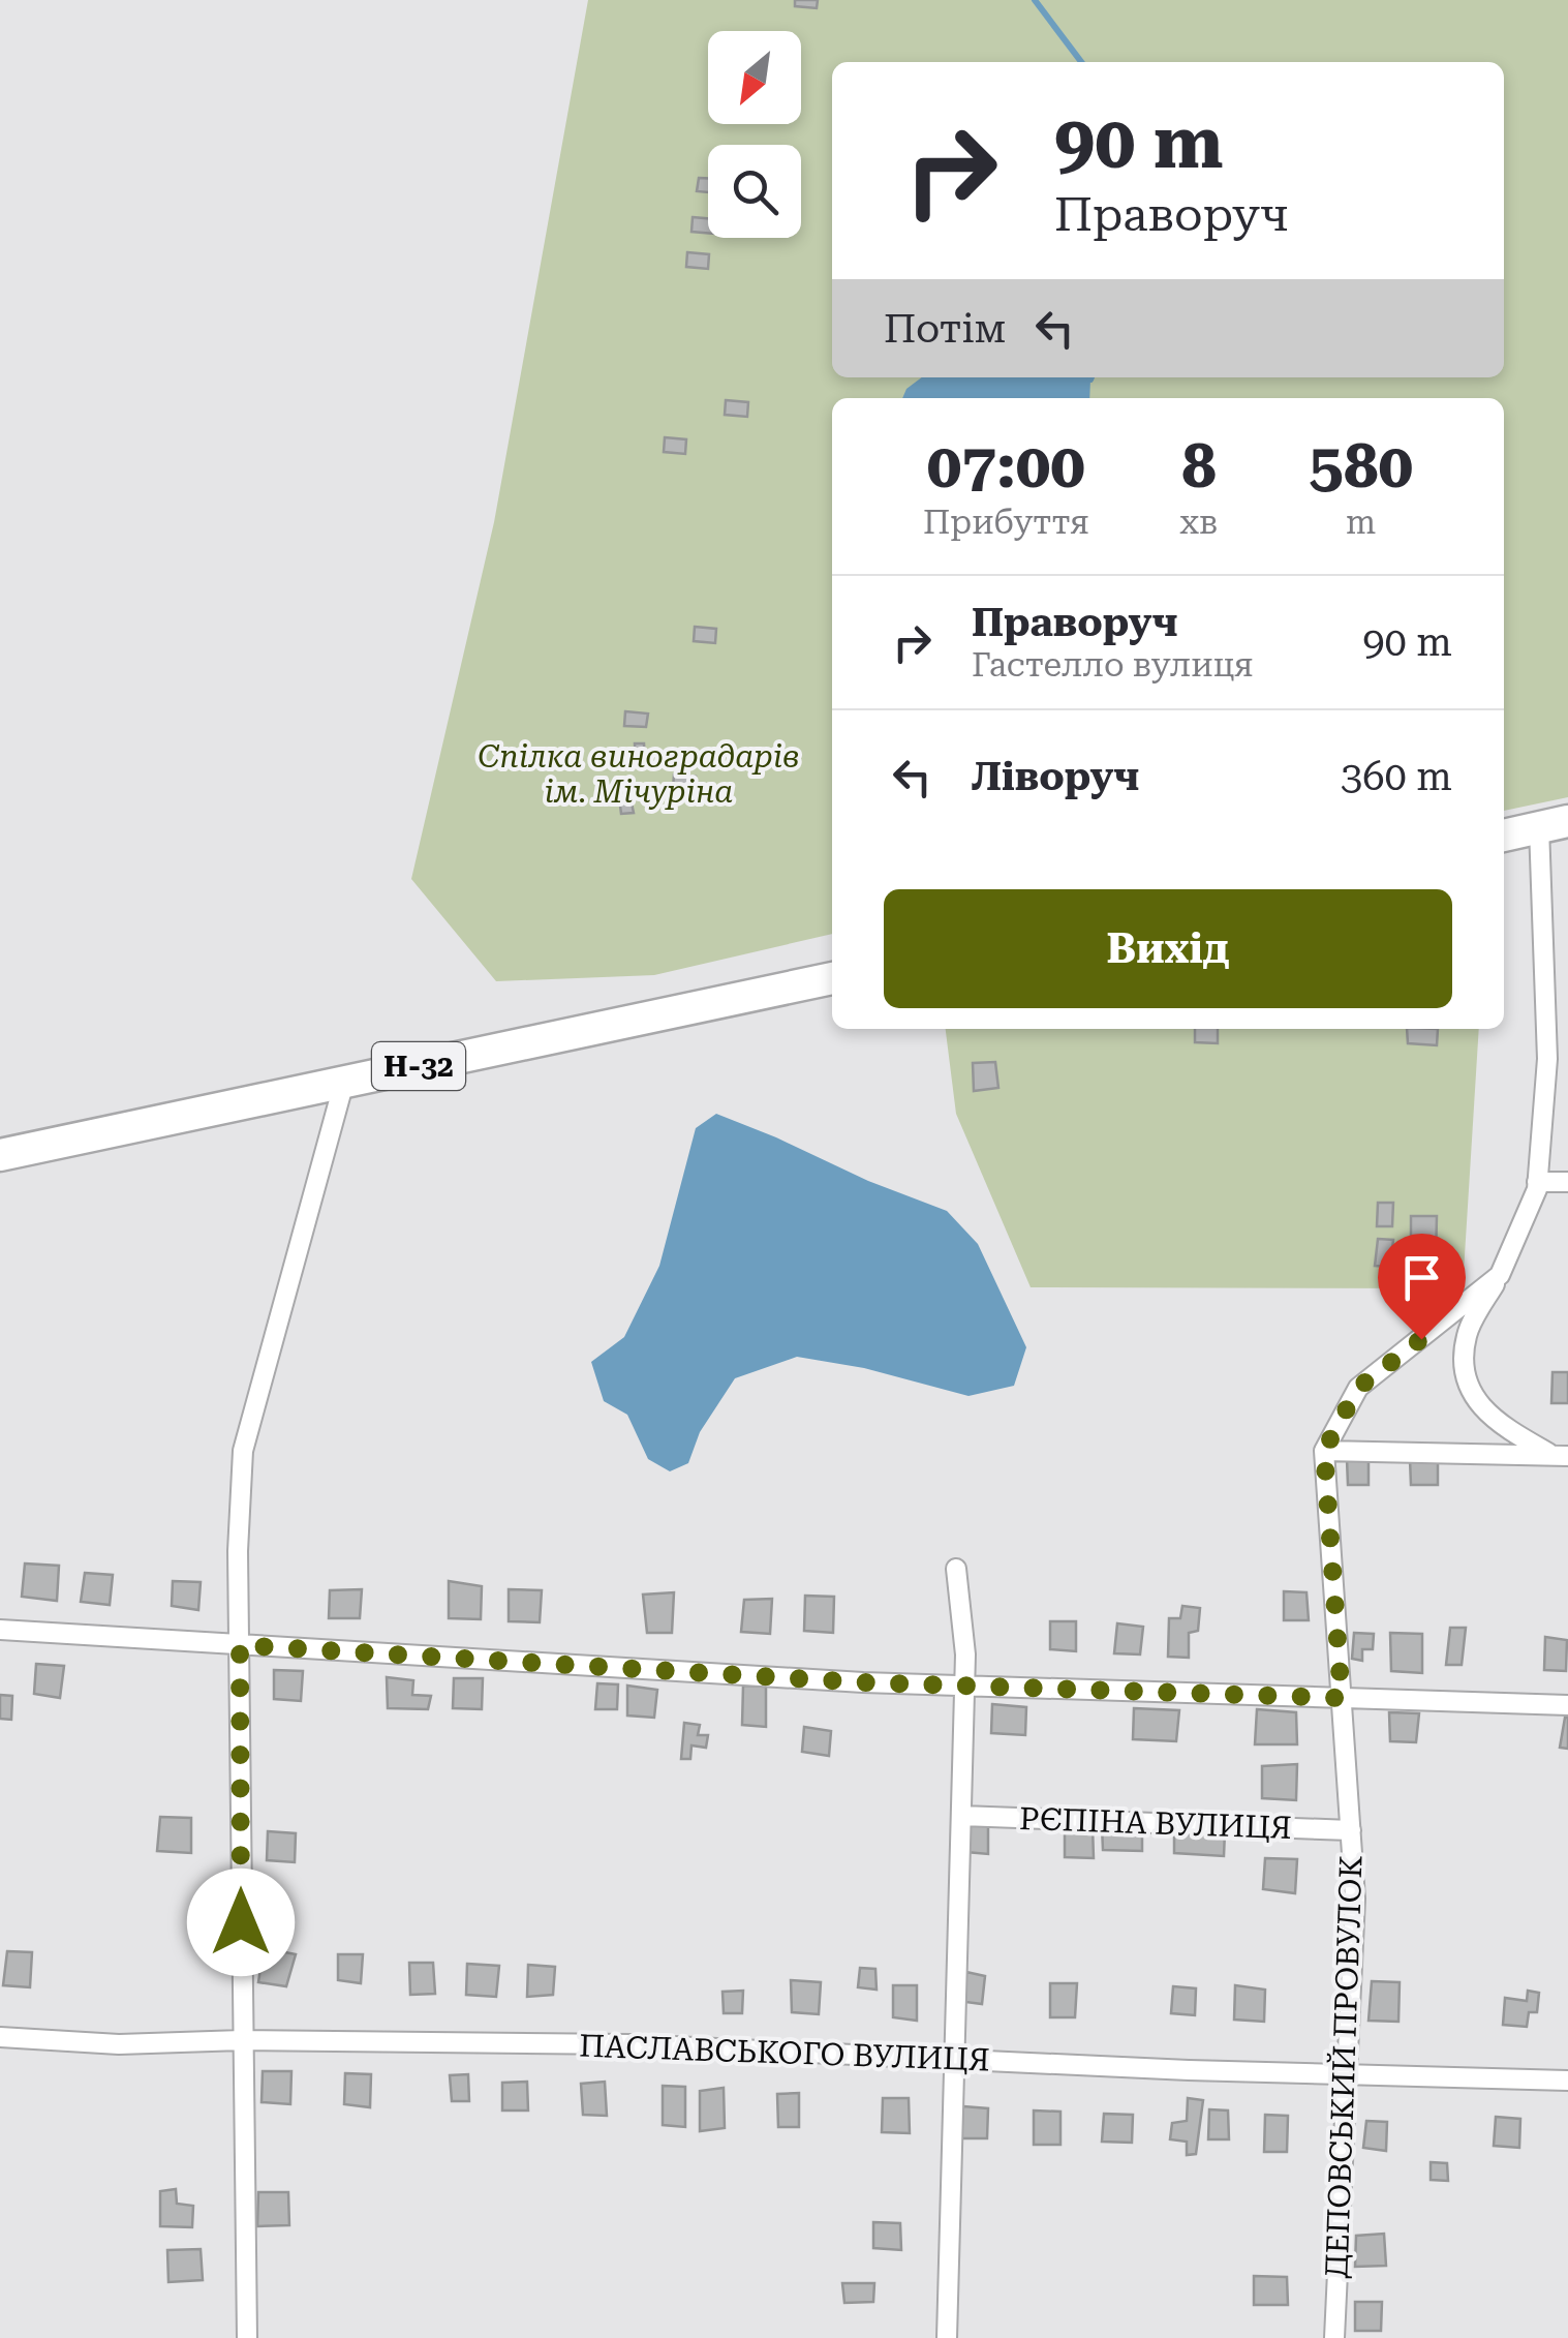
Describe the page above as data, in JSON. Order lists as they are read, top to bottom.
{
  "streets": {
    "main road": ["Н-32"],
    "street": ["РЄПІНА ВУЛИЦЯ", "ПАСЛАВСЬКОГО ВУЛИЦЯ", "ДЕПОВСЬКИЙ ПРОВУЛОК"]
  },
  "crossings": [
    ["РЄПІНА ВУЛИЦЯ", "ДЕПОВСЬКИЙ ПРОВУЛОК"],
    ["ПАСЛАВСЬКОГО ВУЛИЦЯ", "ДЕПОВСЬКИЙ ПРОВУЛОК"]
  ],
  "parks": ["Спілка виноградарів ім. Мічуріна"],
  "north": "bottom left",
  "page": {
    "turn": ["90 m", "Праворуч"],
    "then": "Потім",
    "eta": [
      "07:00",
      "Прибуття",
      "8",
      "хв",
      "580",
      "m"
    ],
    "list": [
      {
        "name": "Праворуч",
        "note": "Гастелло вулиця",
        "value": "90 m"
      },
      {
        "name": "Ліворуч",
        "value": "360 m"
      }
    ],
    "buttons": "Вихід"
  }
}
